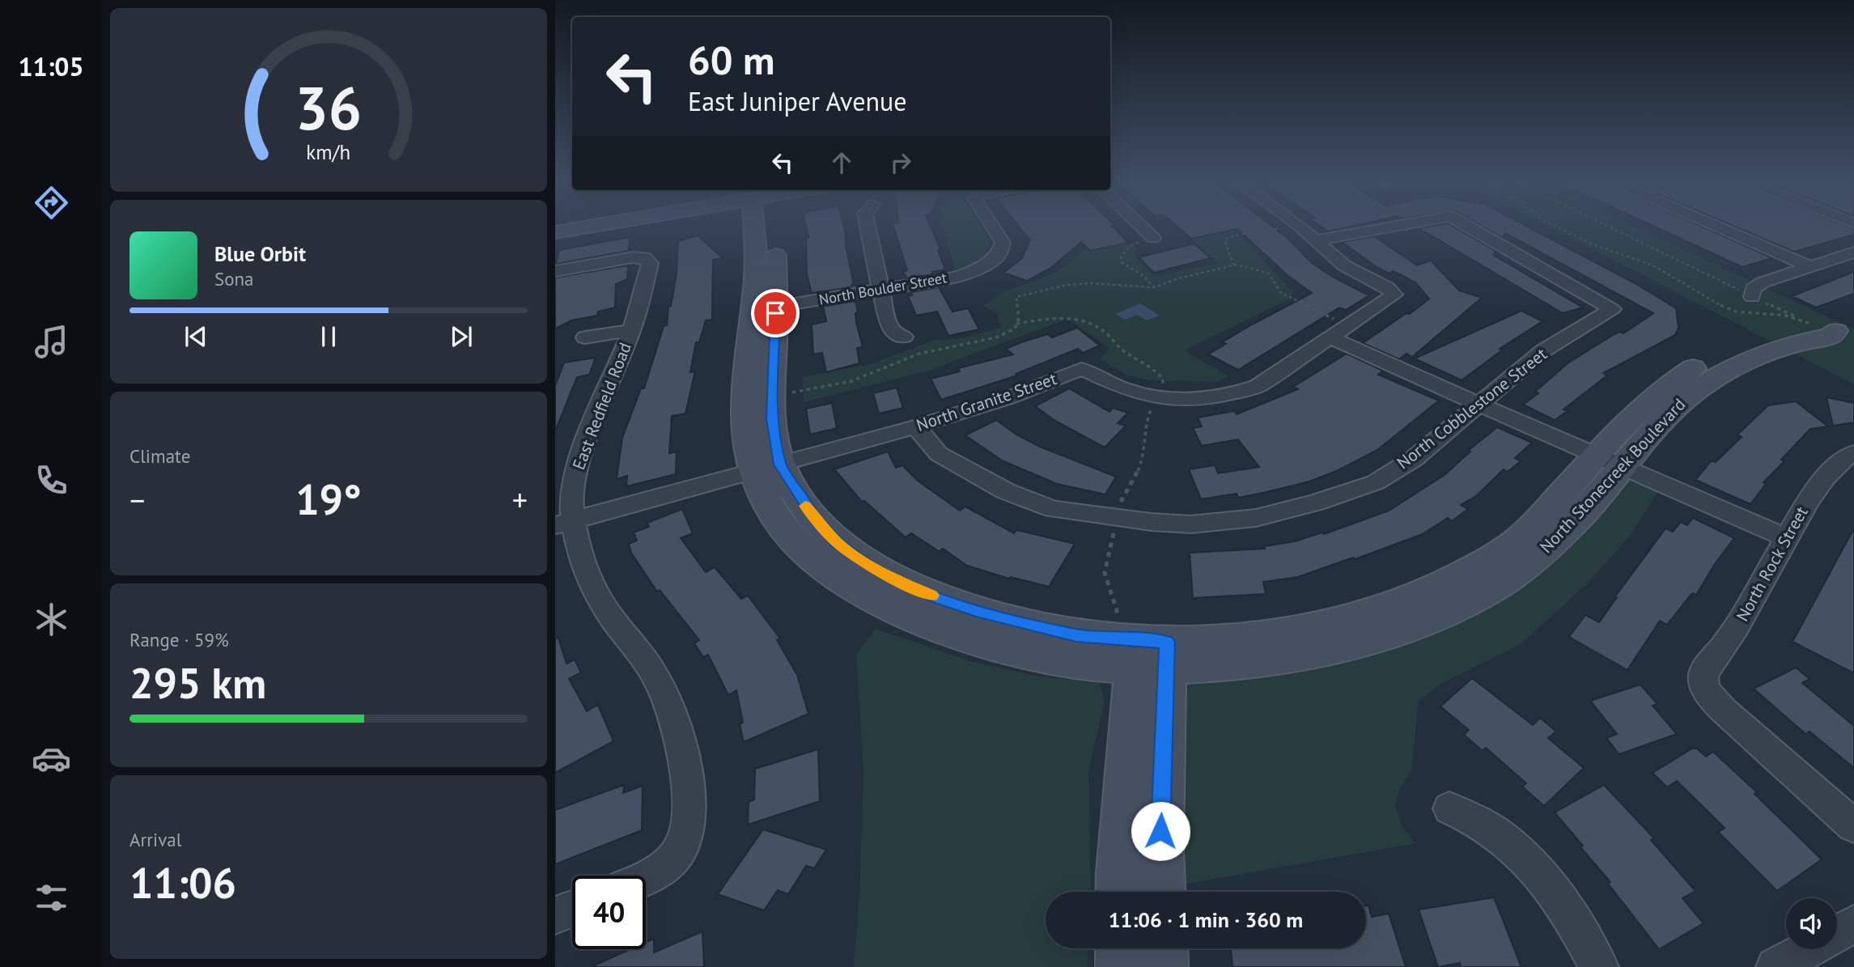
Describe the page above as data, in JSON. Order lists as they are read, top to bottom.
{
  "streets": {
    "street": [
      "North Boulder Street",
      "North Granite Street",
      "East Redfield Road",
      "North Cobblestone Street",
      "North Stonecreek Boulevard",
      "North Rock Street"
    ]
  },
  "crossings": [
    ["North Granite Street", "East Redfield Road"],
    ["North Granite Street", "North Cobblestone Street"],
    ["North Granite Street", "North Stonecreek Boulevard"]
  ],
  "page": {
    "tabs": "11:05",
    "turn": ["60 m", "East Juniper Avenue"],
    "song": ["Blue Orbit", "Sona"],
    "tile": [
      "Climate",
      ["Range · 59%", "295 km"],
      ["Arrival", "11:06"]
    ],
    "heat": ["−", "19°", "+"],
    "limit": "40",
    "trip": "11:06 · 1 min · 360 m",
    "gauge": ["36", "km/h"]
  }
}
